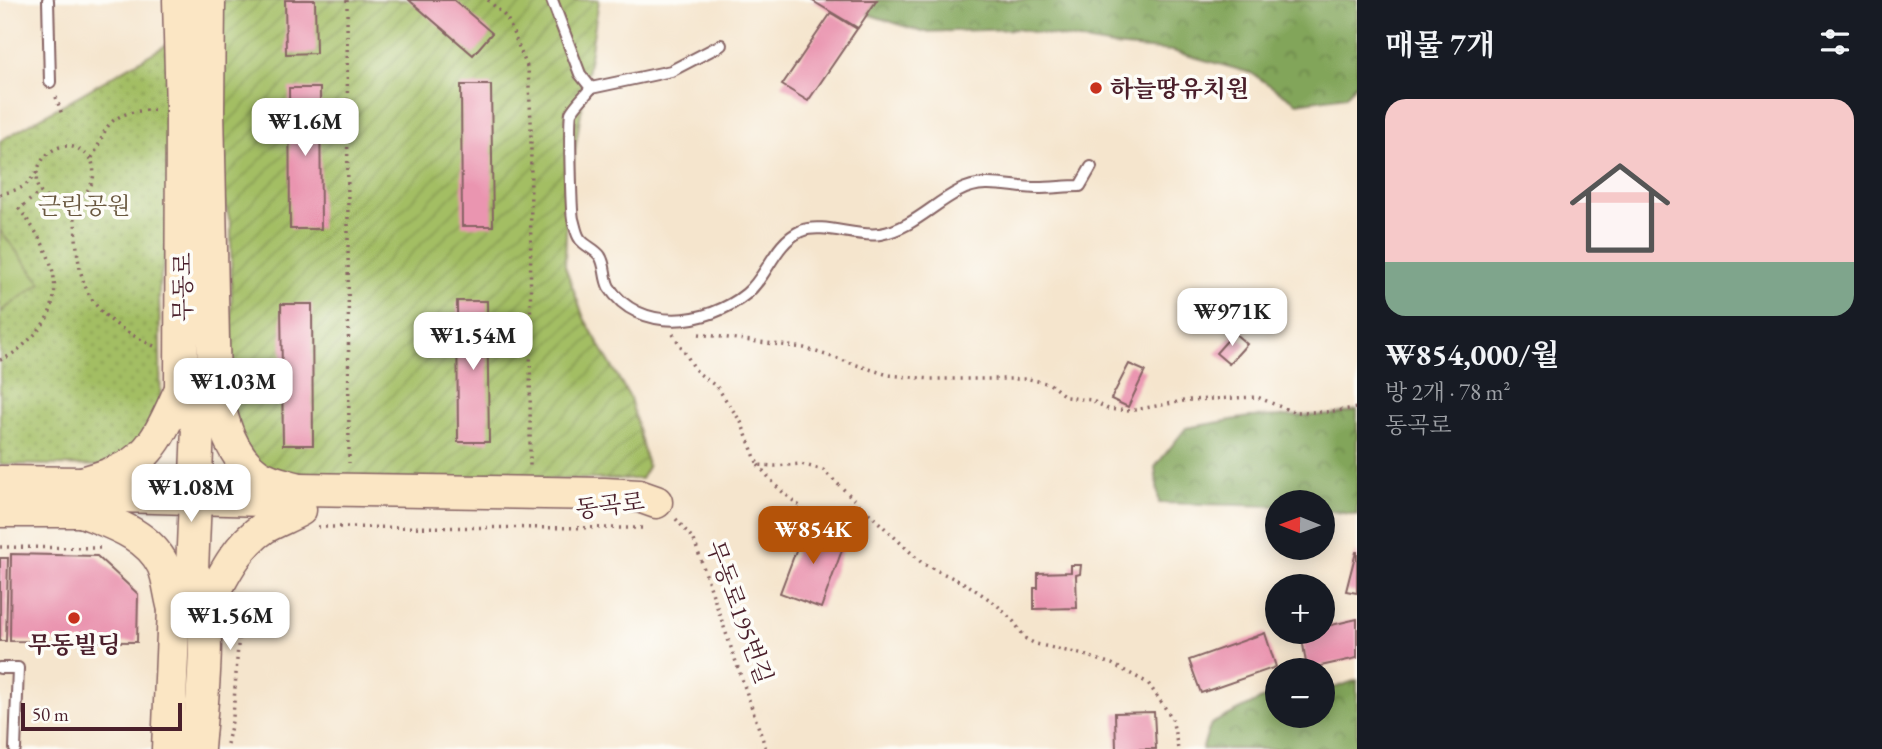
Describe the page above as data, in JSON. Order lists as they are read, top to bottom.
{
  "streets": {
    "main road": ["무동로", "동곡로"],
    "path": ["무동로195번길"]
  },
  "crossings": [
    ["무동로", "동곡로"],
    ["동곡로", "무동로195번길"]
  ],
  "parks": ["근린공원"],
  "places": ["하늘땅유치원", "무동빌딩"],
  "scale_bar": "50 m",
  "north": "left",
  "page": {
    "heading": "매물 7개",
    "list": [
      {
        "name": "₩854,000/월",
        "note": "방 2개 · 78 m² · 동곡로"
      }
    ],
    "price": [
      "₩1.6M",
      "₩971K",
      "₩1.54M",
      "₩1.03M",
      "₩1.08M",
      "₩854K",
      "₩1.56M"
    ],
    "map_buttons": ["+", "−"],
    "scale": "50 m"
  }
}
